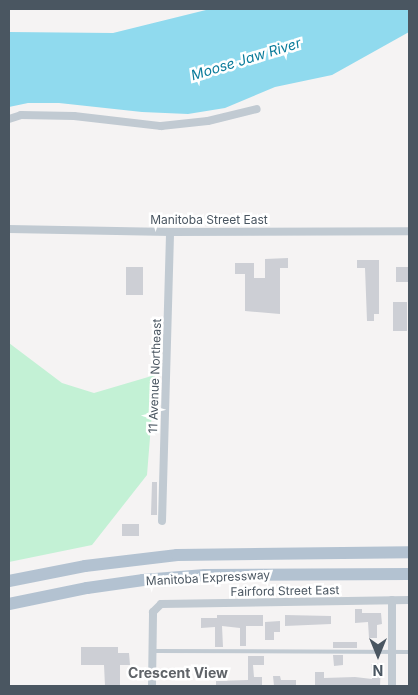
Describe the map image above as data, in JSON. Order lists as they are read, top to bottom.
{
  "streets": {
    "main road": ["Manitoba Expressway"],
    "street": ["Manitoba Street East", "11 Avenue Northeast", "Fairford Street East"]
  },
  "crossings": [
    ["Manitoba Street East", "11 Avenue Northeast"]
  ],
  "districts": ["Crescent View"],
  "water": ["Moose Jaw River"],
  "north": "bottom"
}
